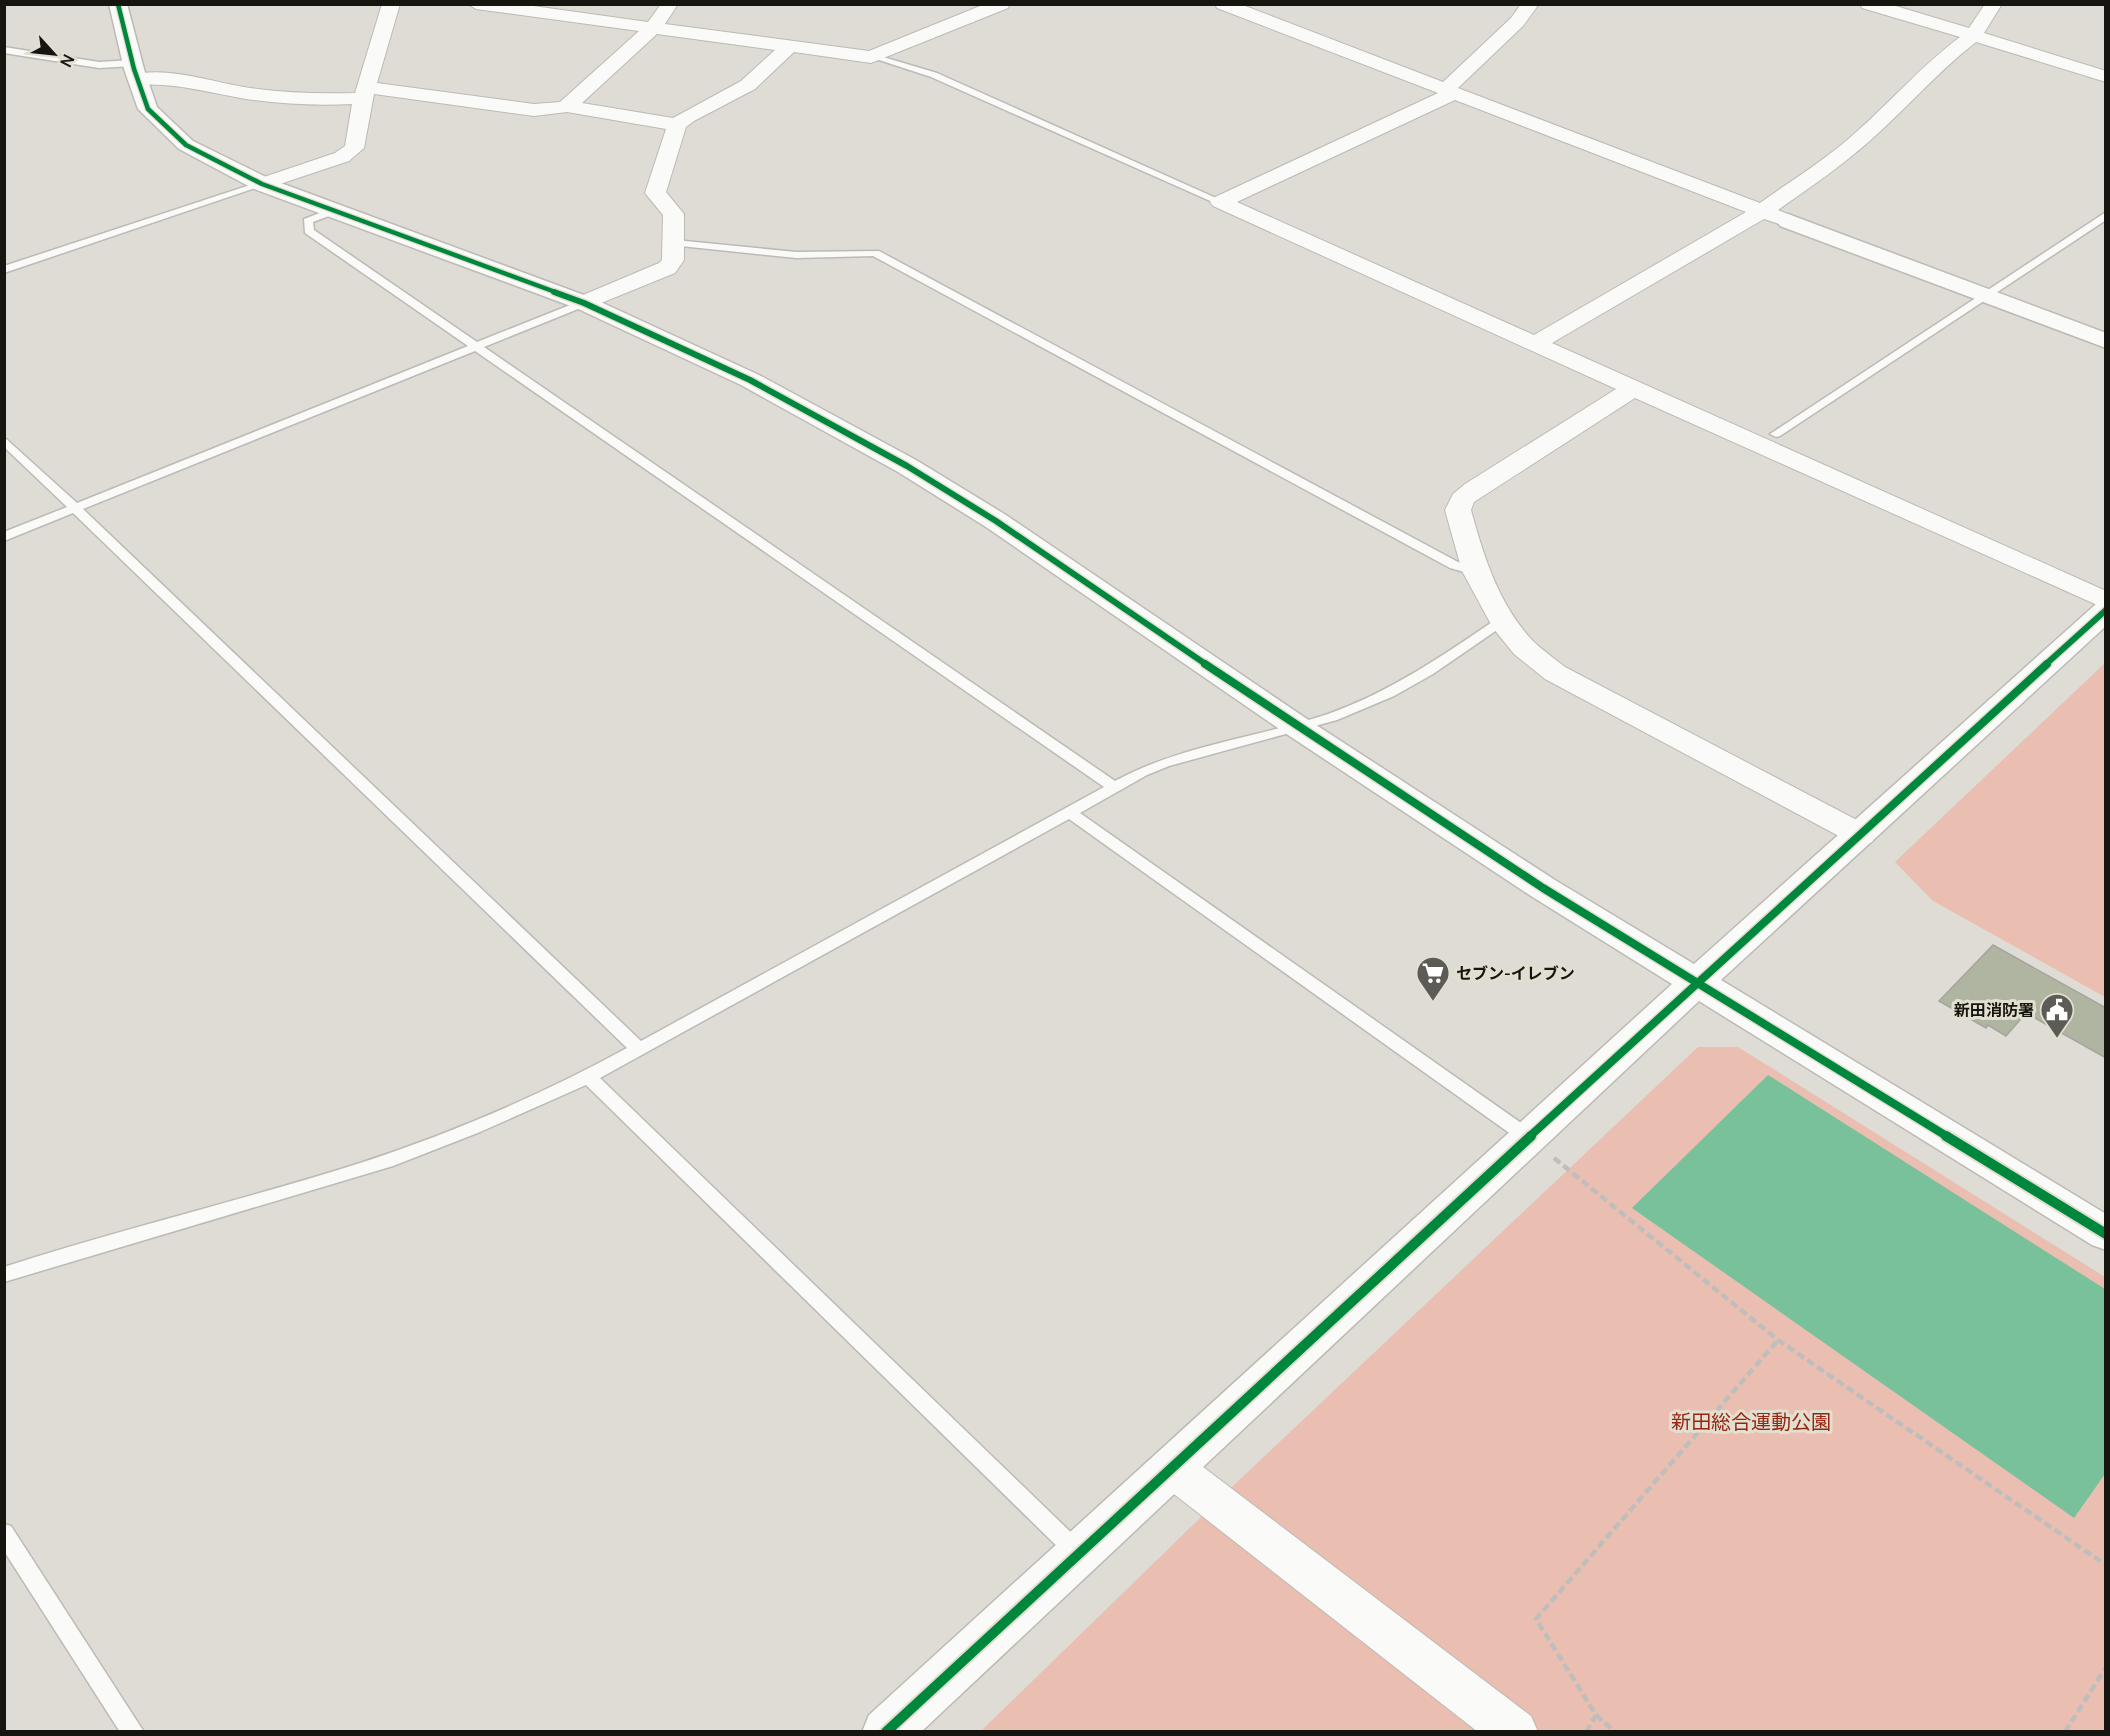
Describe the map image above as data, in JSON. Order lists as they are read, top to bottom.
{
  "parks": ["新田総合運動公園"],
  "places": {
    "supermarket": ["セブン-イレブン"],
    "public building": ["新田消防署"]
  },
  "north": "bottom right"
}
